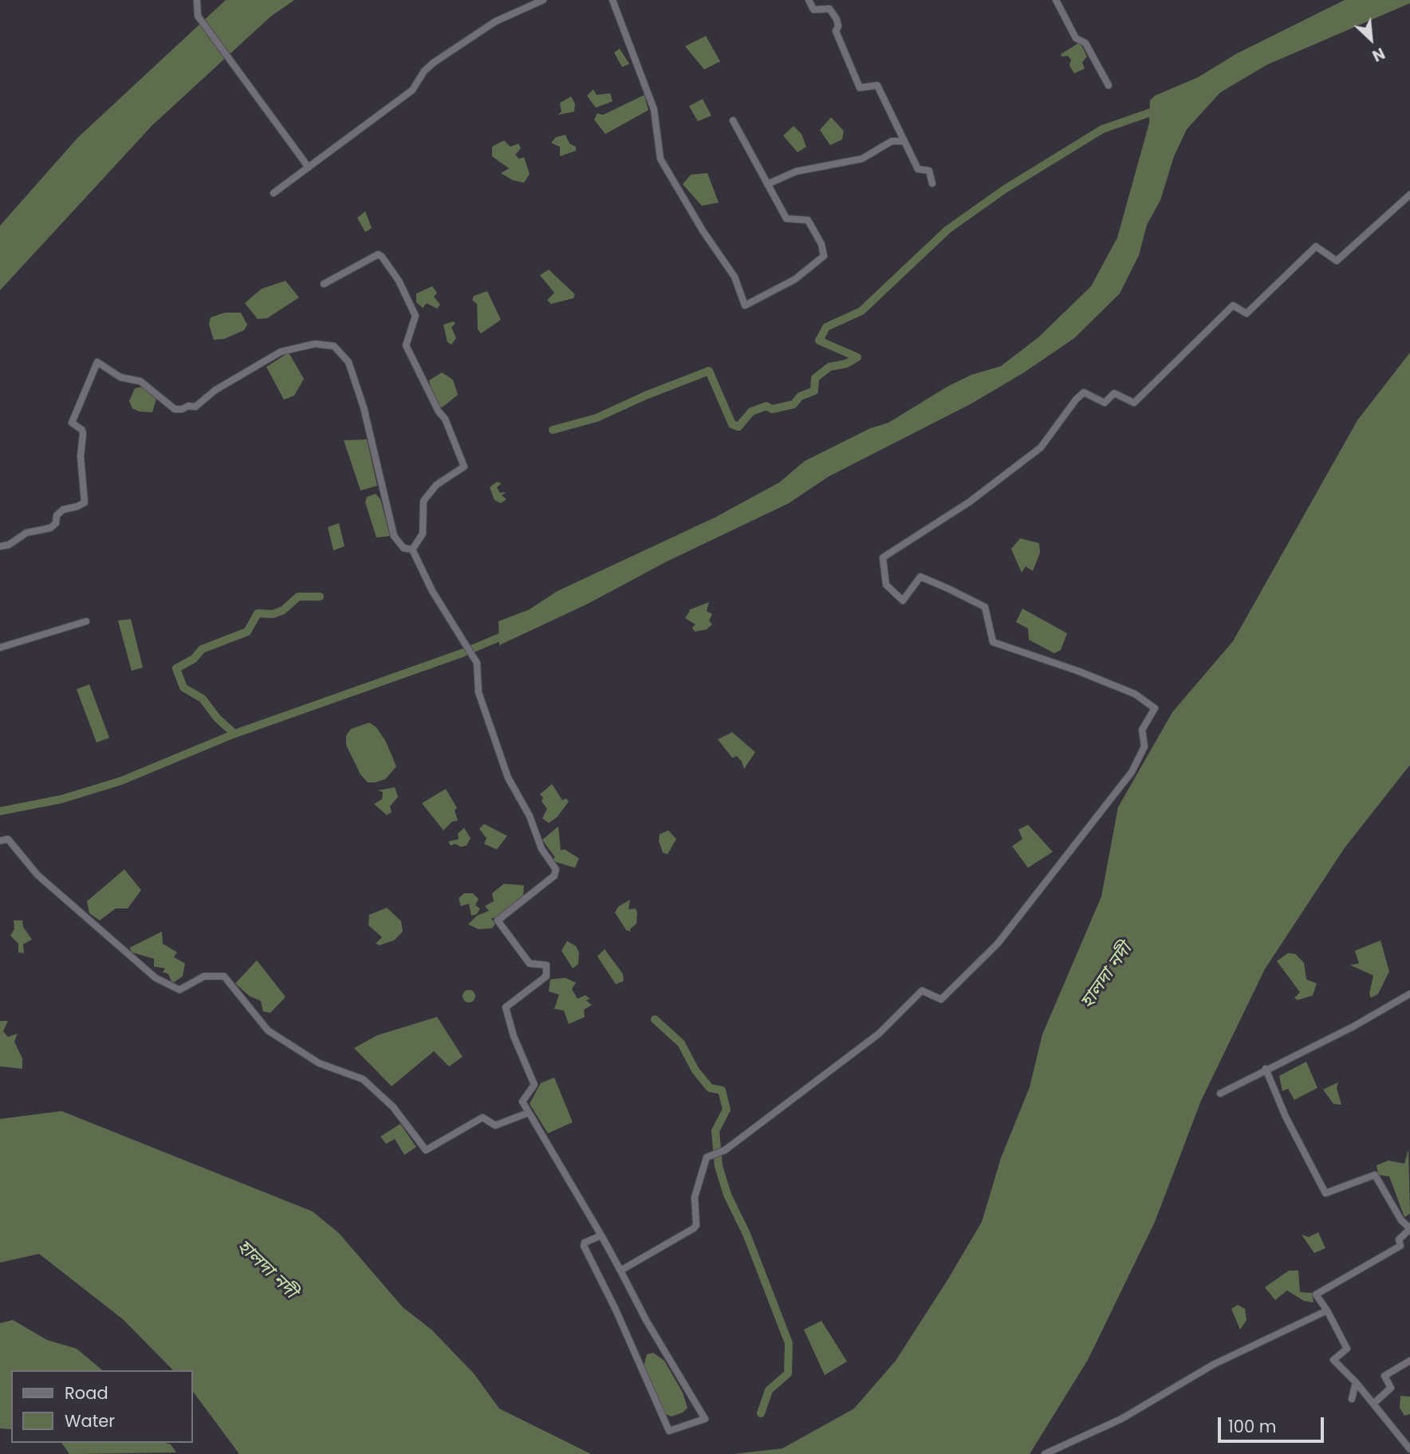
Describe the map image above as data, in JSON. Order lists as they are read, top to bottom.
{
  "water": ["হালদা নদী"],
  "legend": ["Road", "Water"],
  "scale_bar": "100 m",
  "north": "bottom right"
}
